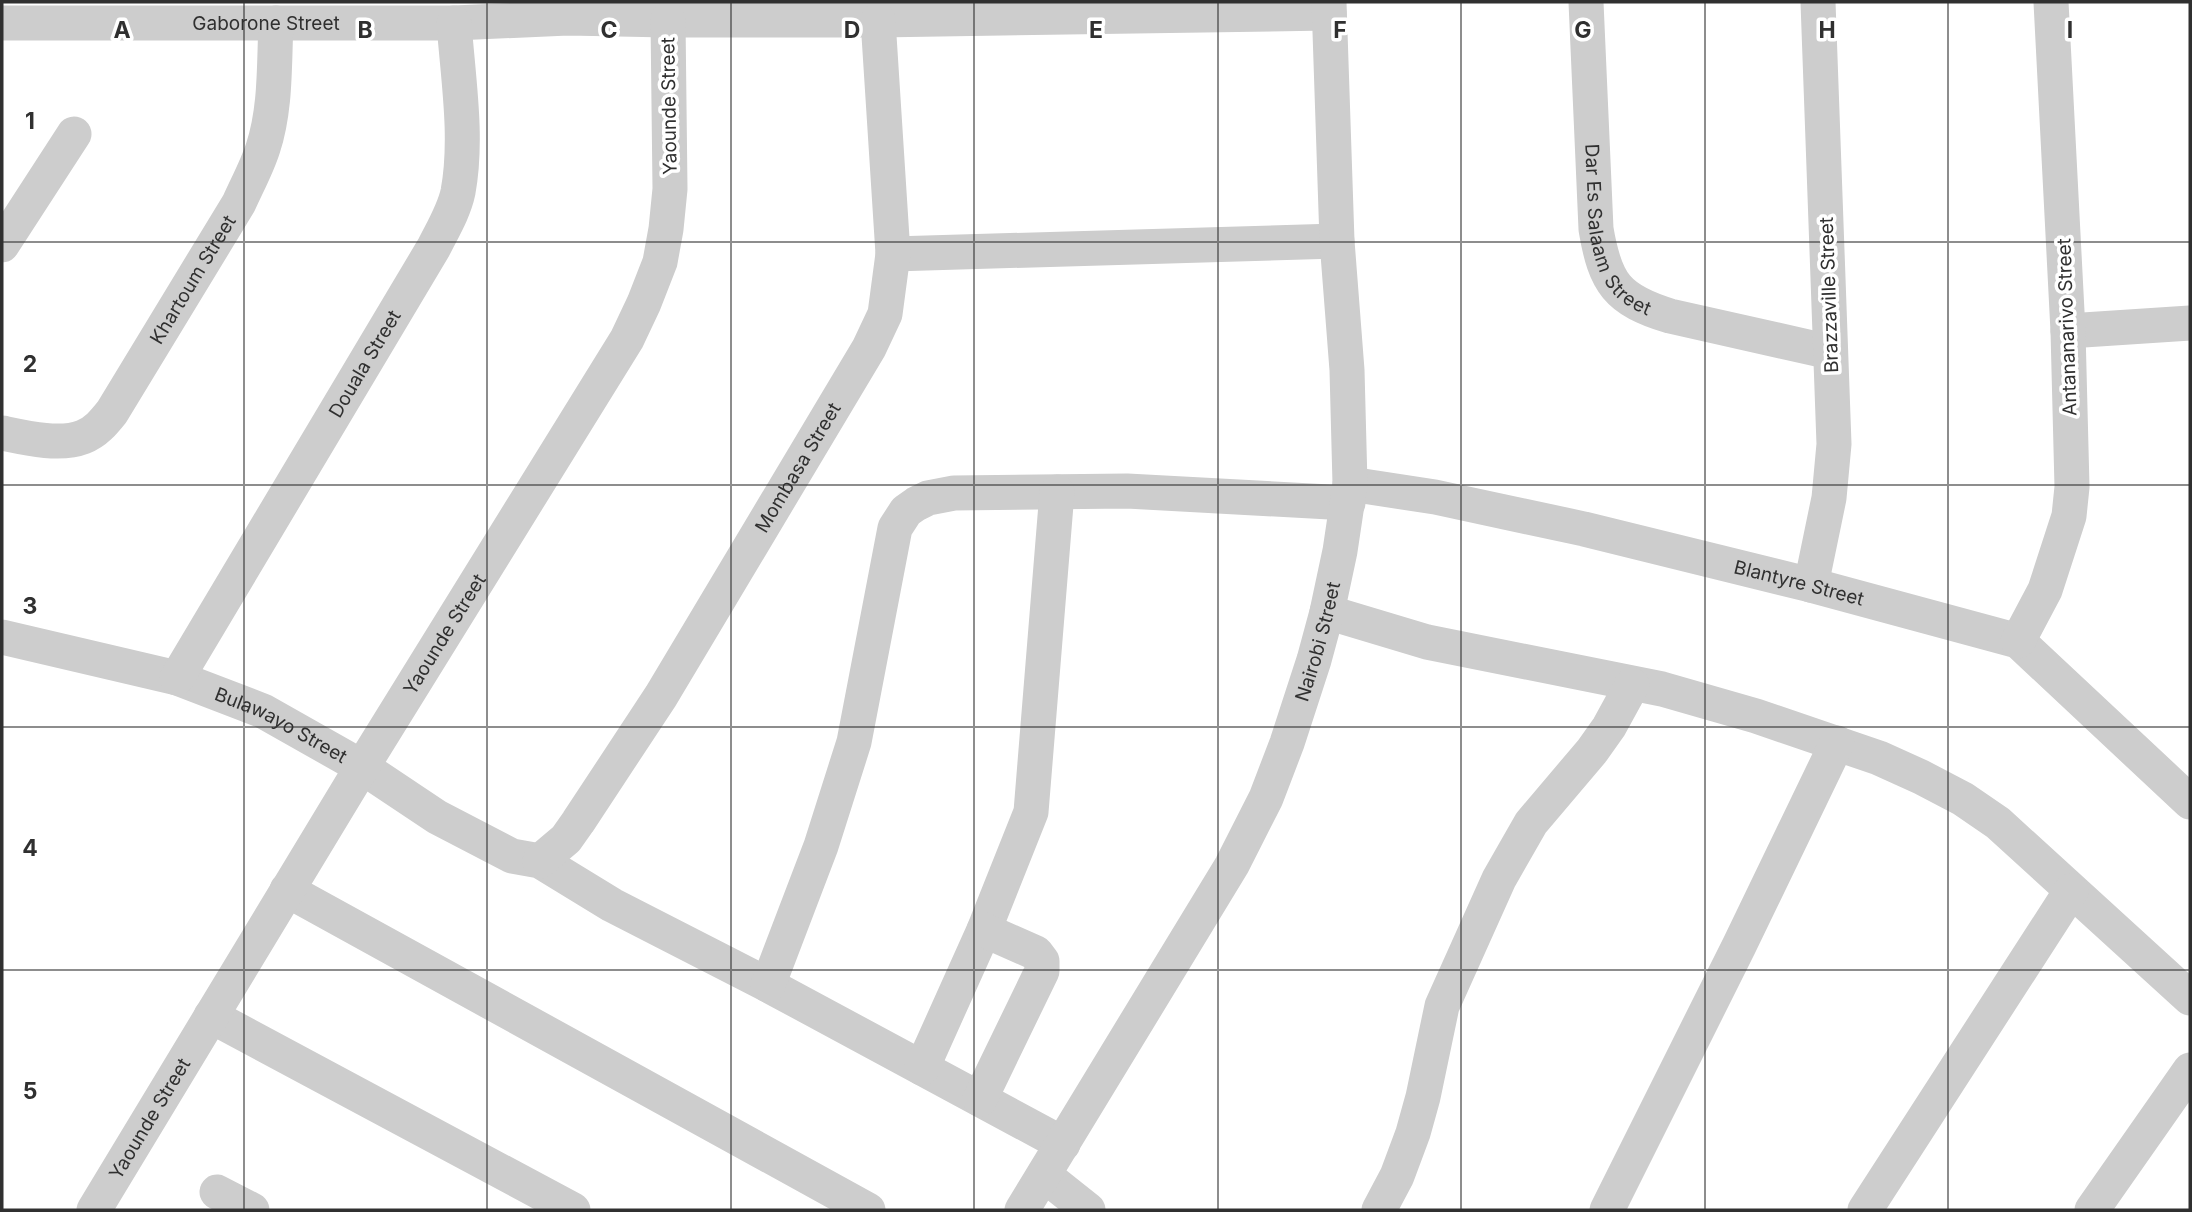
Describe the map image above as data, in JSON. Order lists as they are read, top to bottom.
{
  "streets": {
    "street": [
      "Gaborone Street",
      "Yaounde Street",
      "Dar Es Salaam Street",
      "Khartoum Street",
      "Brazzaville Street",
      "Antananarivo Street",
      "Douala Street",
      "Mombasa Street",
      "Blantyre Street",
      "Nairobi Street",
      "Bulawayo Street"
    ]
  },
  "crossings": [
    ["Gaborone Street", "Yaounde Street"],
    ["Gaborone Street", "Khartoum Street"],
    ["Gaborone Street", "Douala Street"],
    ["Gaborone Street", "Mombasa Street"],
    ["Gaborone Street", "Nairobi Street"],
    ["Yaounde Street", "Bulawayo Street"],
    ["Dar Es Salaam Street", "Brazzaville Street"],
    ["Brazzaville Street", "Blantyre Street"],
    ["Antananarivo Street", "Blantyre Street"],
    ["Douala Street", "Bulawayo Street"],
    ["Mombasa Street", "Bulawayo Street"],
    ["Blantyre Street", "Nairobi Street"],
    ["Blantyre Street", "Bulawayo Street"],
    ["Nairobi Street", "Bulawayo Street"]
  ],
  "grid": {
    "columns": [
      "A",
      "B",
      "C",
      "D",
      "E",
      "F",
      "G",
      "H",
      "I"
    ],
    "rows": [
      "1",
      "2",
      "3",
      "4",
      "5"
    ]
  }
}
